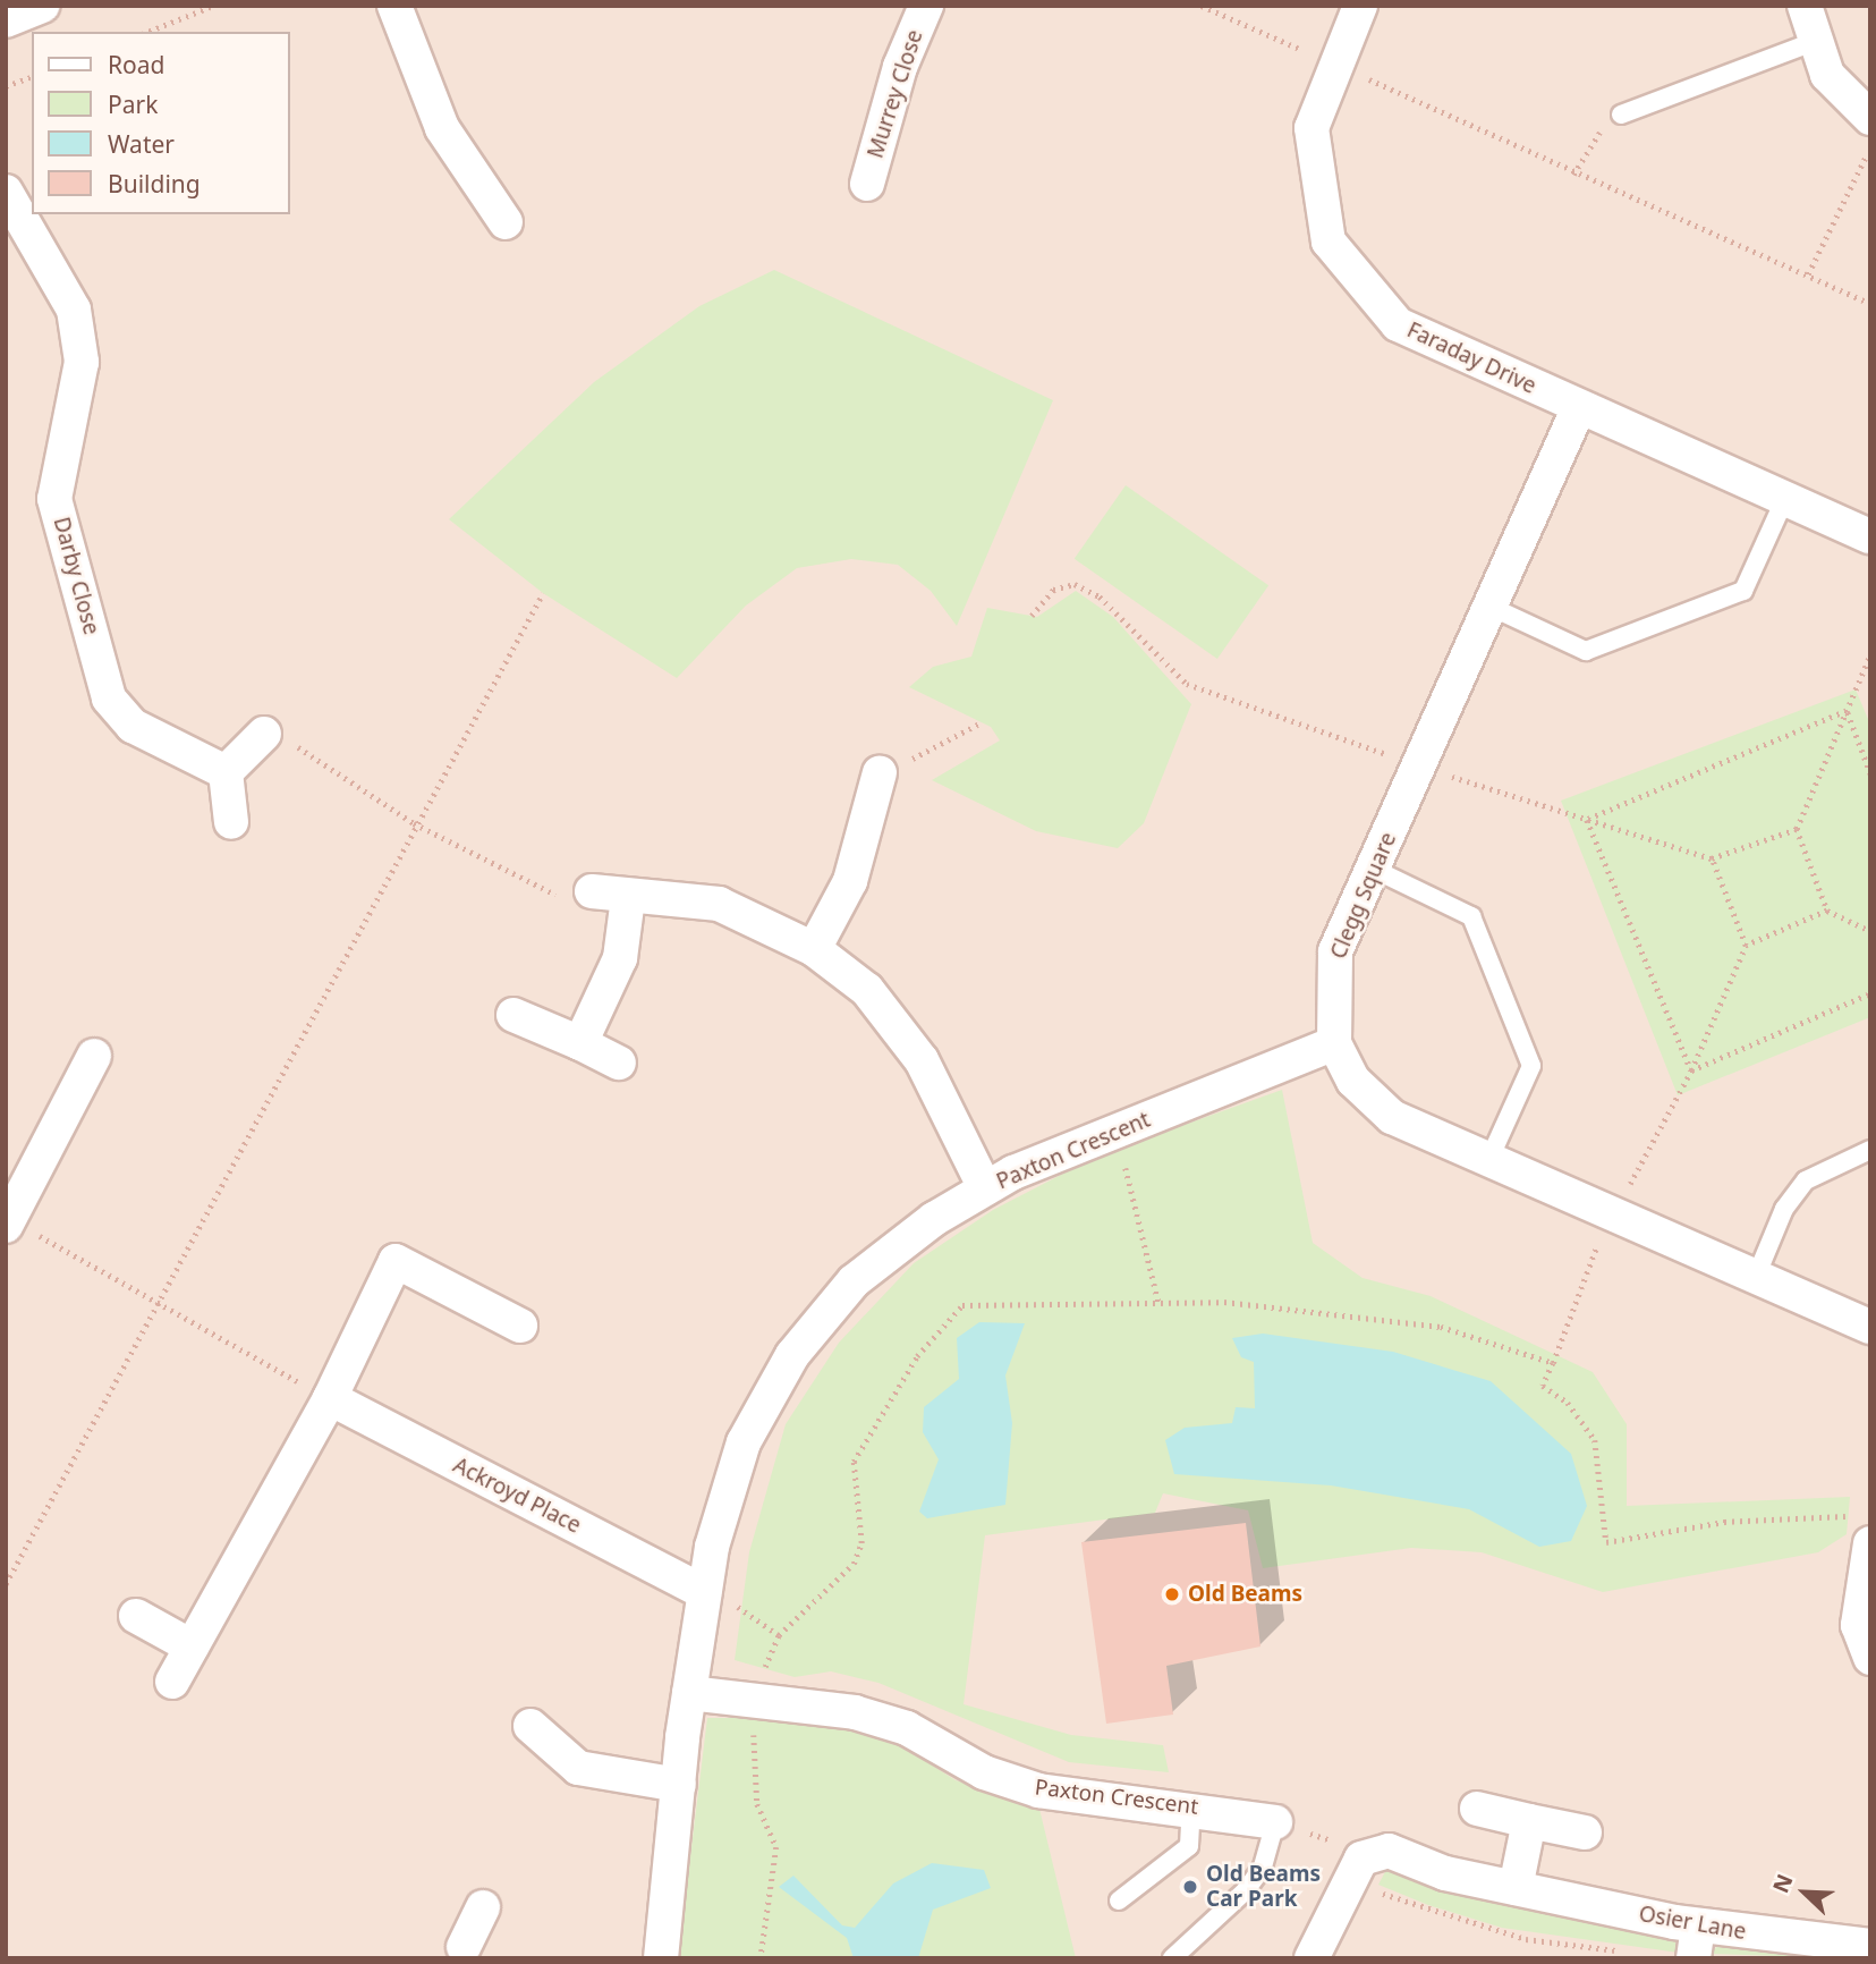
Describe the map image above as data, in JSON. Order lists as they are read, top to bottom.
{
  "streets": {
    "street": [
      "Murrey Close",
      "Faraday Drive",
      "Darby Close",
      "Clegg Square",
      "Paxton Crescent",
      "Ackroyd Place",
      "Osier Lane"
    ]
  },
  "crossings": [
    ["Faraday Drive", "Clegg Square"],
    ["Clegg Square", "Paxton Crescent"],
    ["Paxton Crescent", "Ackroyd Place"]
  ],
  "places": ["Old Beams", "Old Beams Car Park"],
  "legend": [
    "Road",
    "Park",
    "Water",
    "Building"
  ],
  "north": "top left"
}
